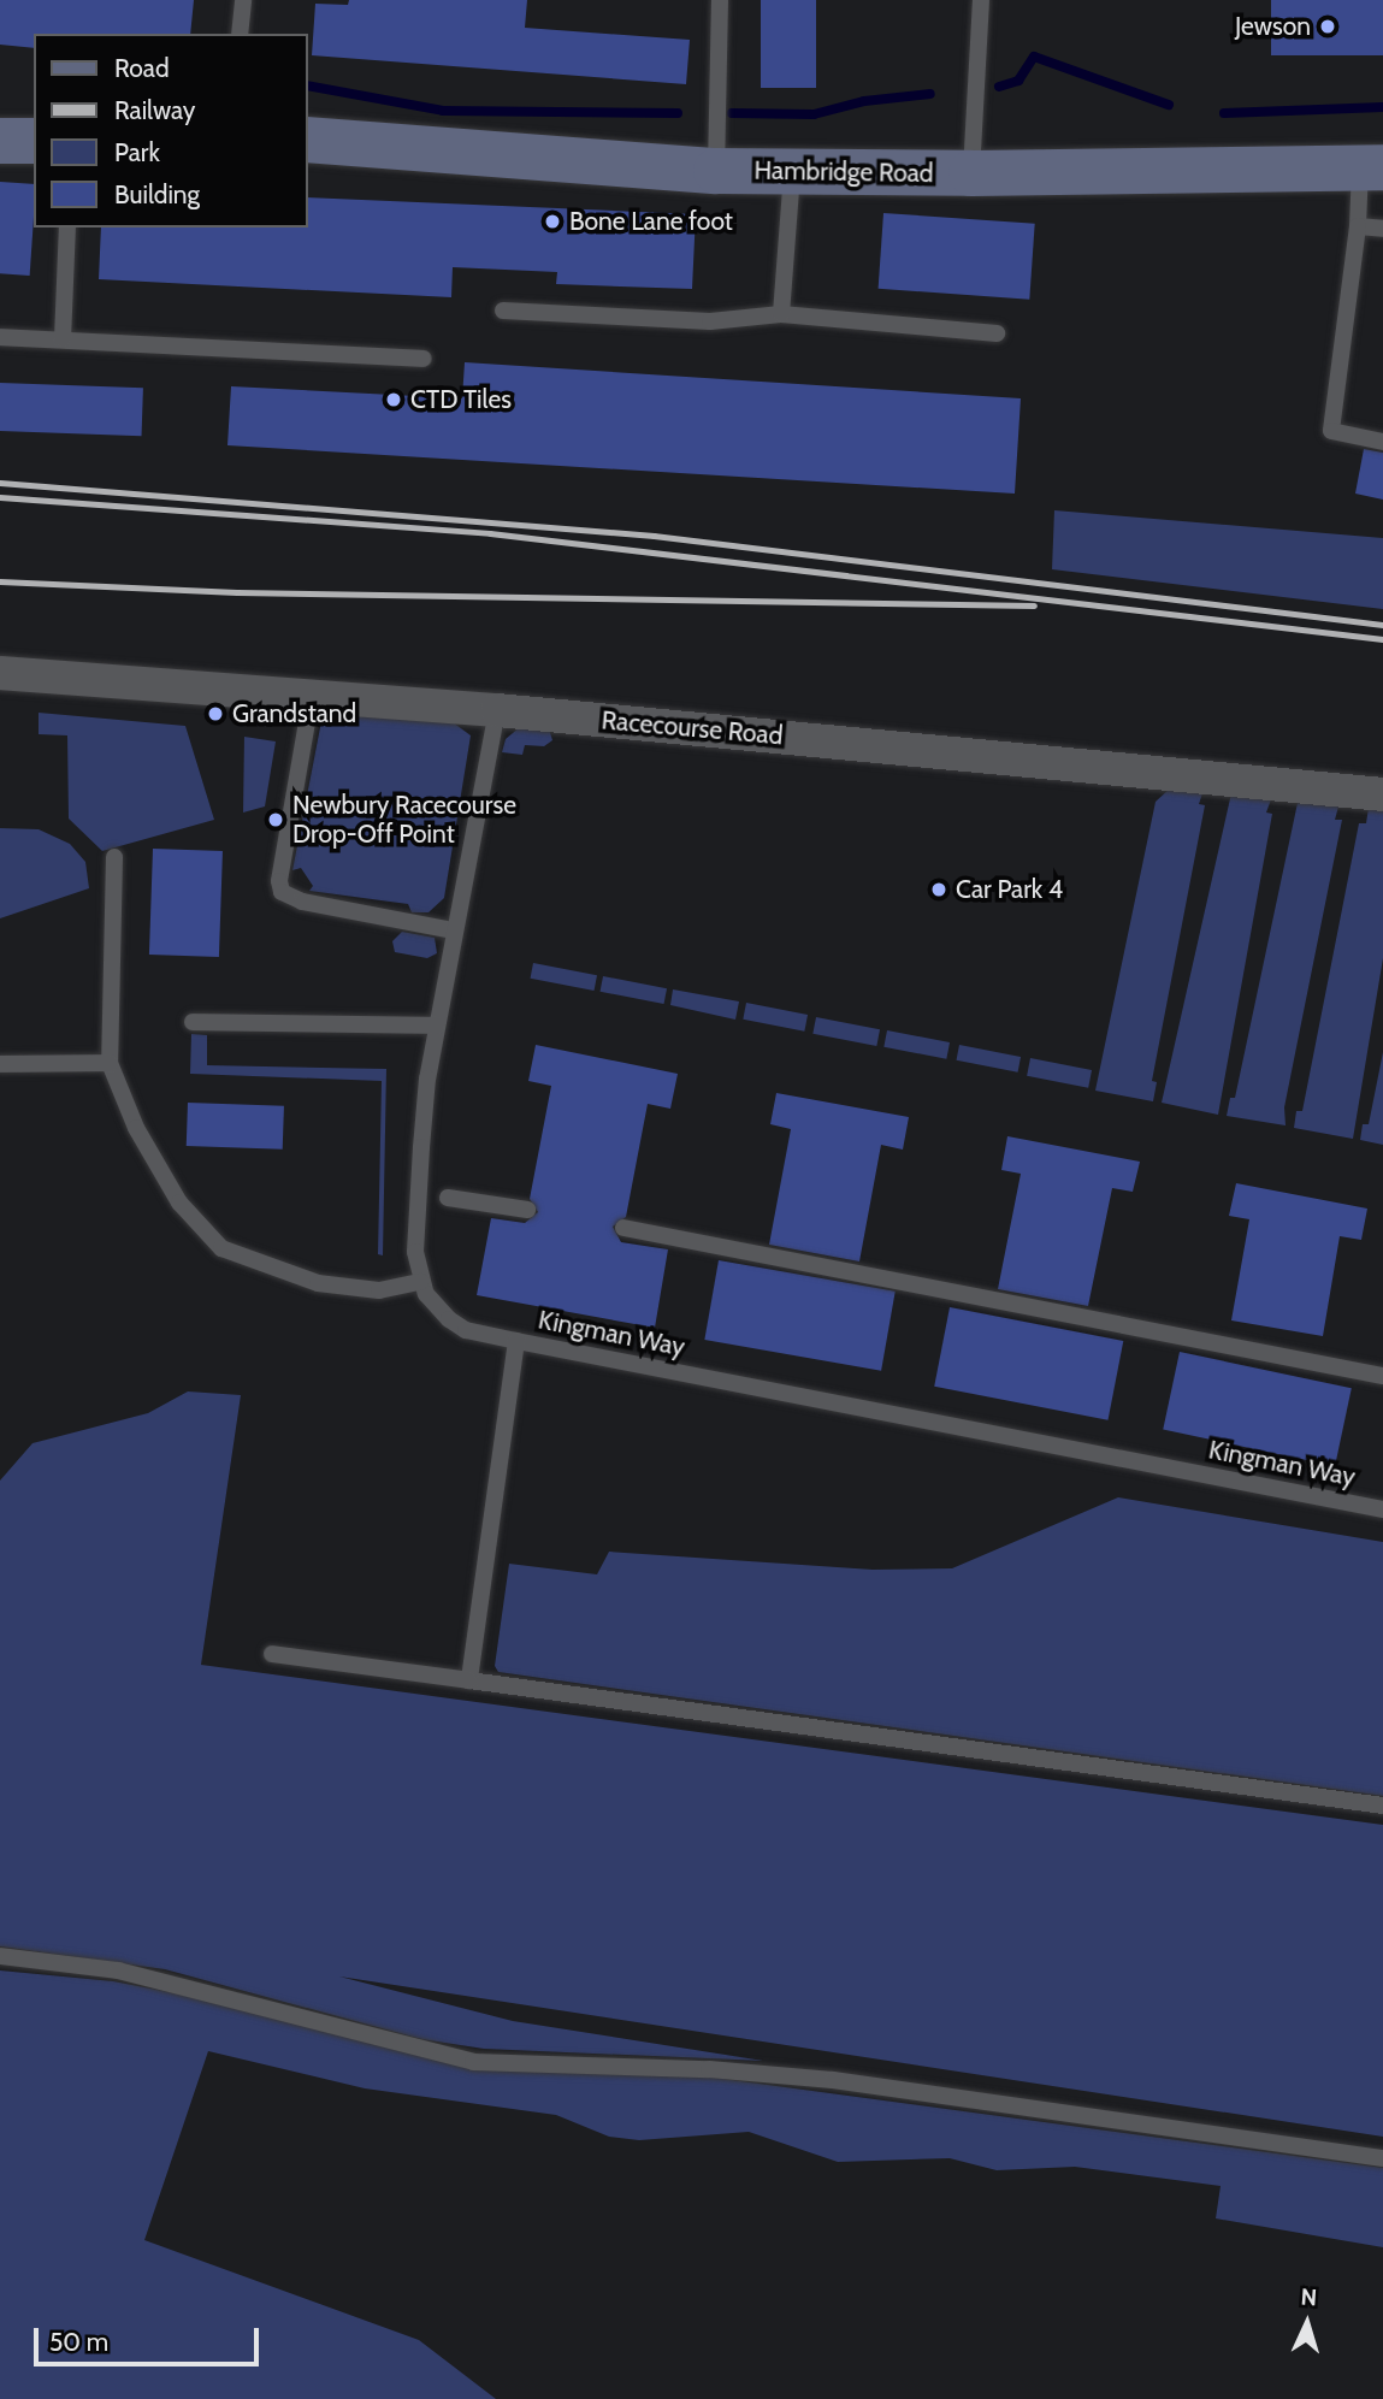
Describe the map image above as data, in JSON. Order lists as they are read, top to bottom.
{
  "streets": {
    "main road": ["Hambridge Road"],
    "street": ["Racecourse Road"],
    "lane": ["Kingman Way"]
  },
  "places": [
    "Jewson",
    "Bone Lane foot",
    "CTD Tiles",
    "Grandstand",
    "Newbury Racecourse Drop-Off Point",
    "Car Park 4"
  ],
  "legend": [
    "Road",
    "Railway",
    "Park",
    "Building"
  ],
  "scale_bar": "50 m",
  "north": "top"
}
